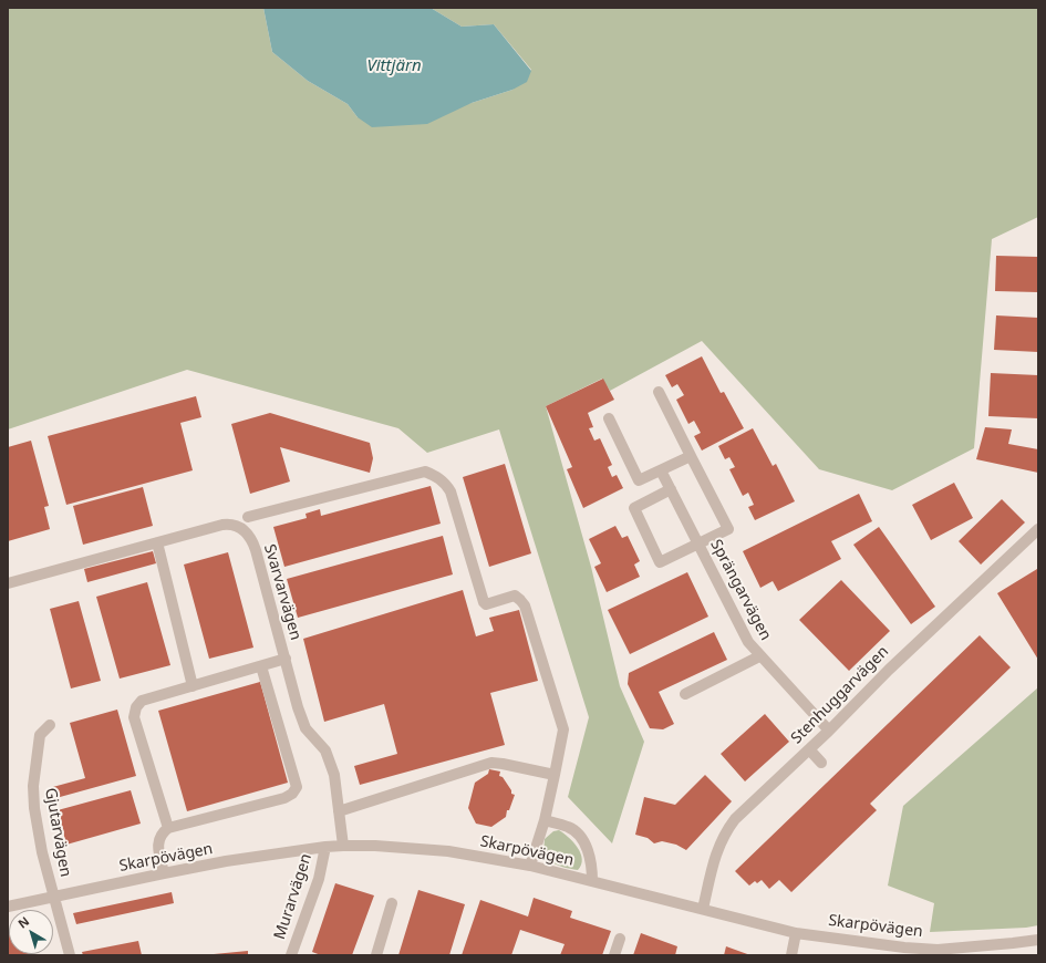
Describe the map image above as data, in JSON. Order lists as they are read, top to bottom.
{
  "streets": {
    "street": [
      "Sprängarvägen",
      "Svarvarvägen",
      "Stenhuggarvägen",
      "Gjutarvägen",
      "Skarpövägen",
      "Murarvägen"
    ]
  },
  "crossings": [
    ["Sprängarvägen", "Stenhuggarvägen"],
    ["Svarvarvägen", "Skarpövägen"],
    ["Stenhuggarvägen", "Skarpövägen"],
    ["Gjutarvägen", "Skarpövägen"],
    ["Skarpövägen", "Murarvägen"]
  ],
  "water": ["Vittjärn"],
  "north": "top left"
}
